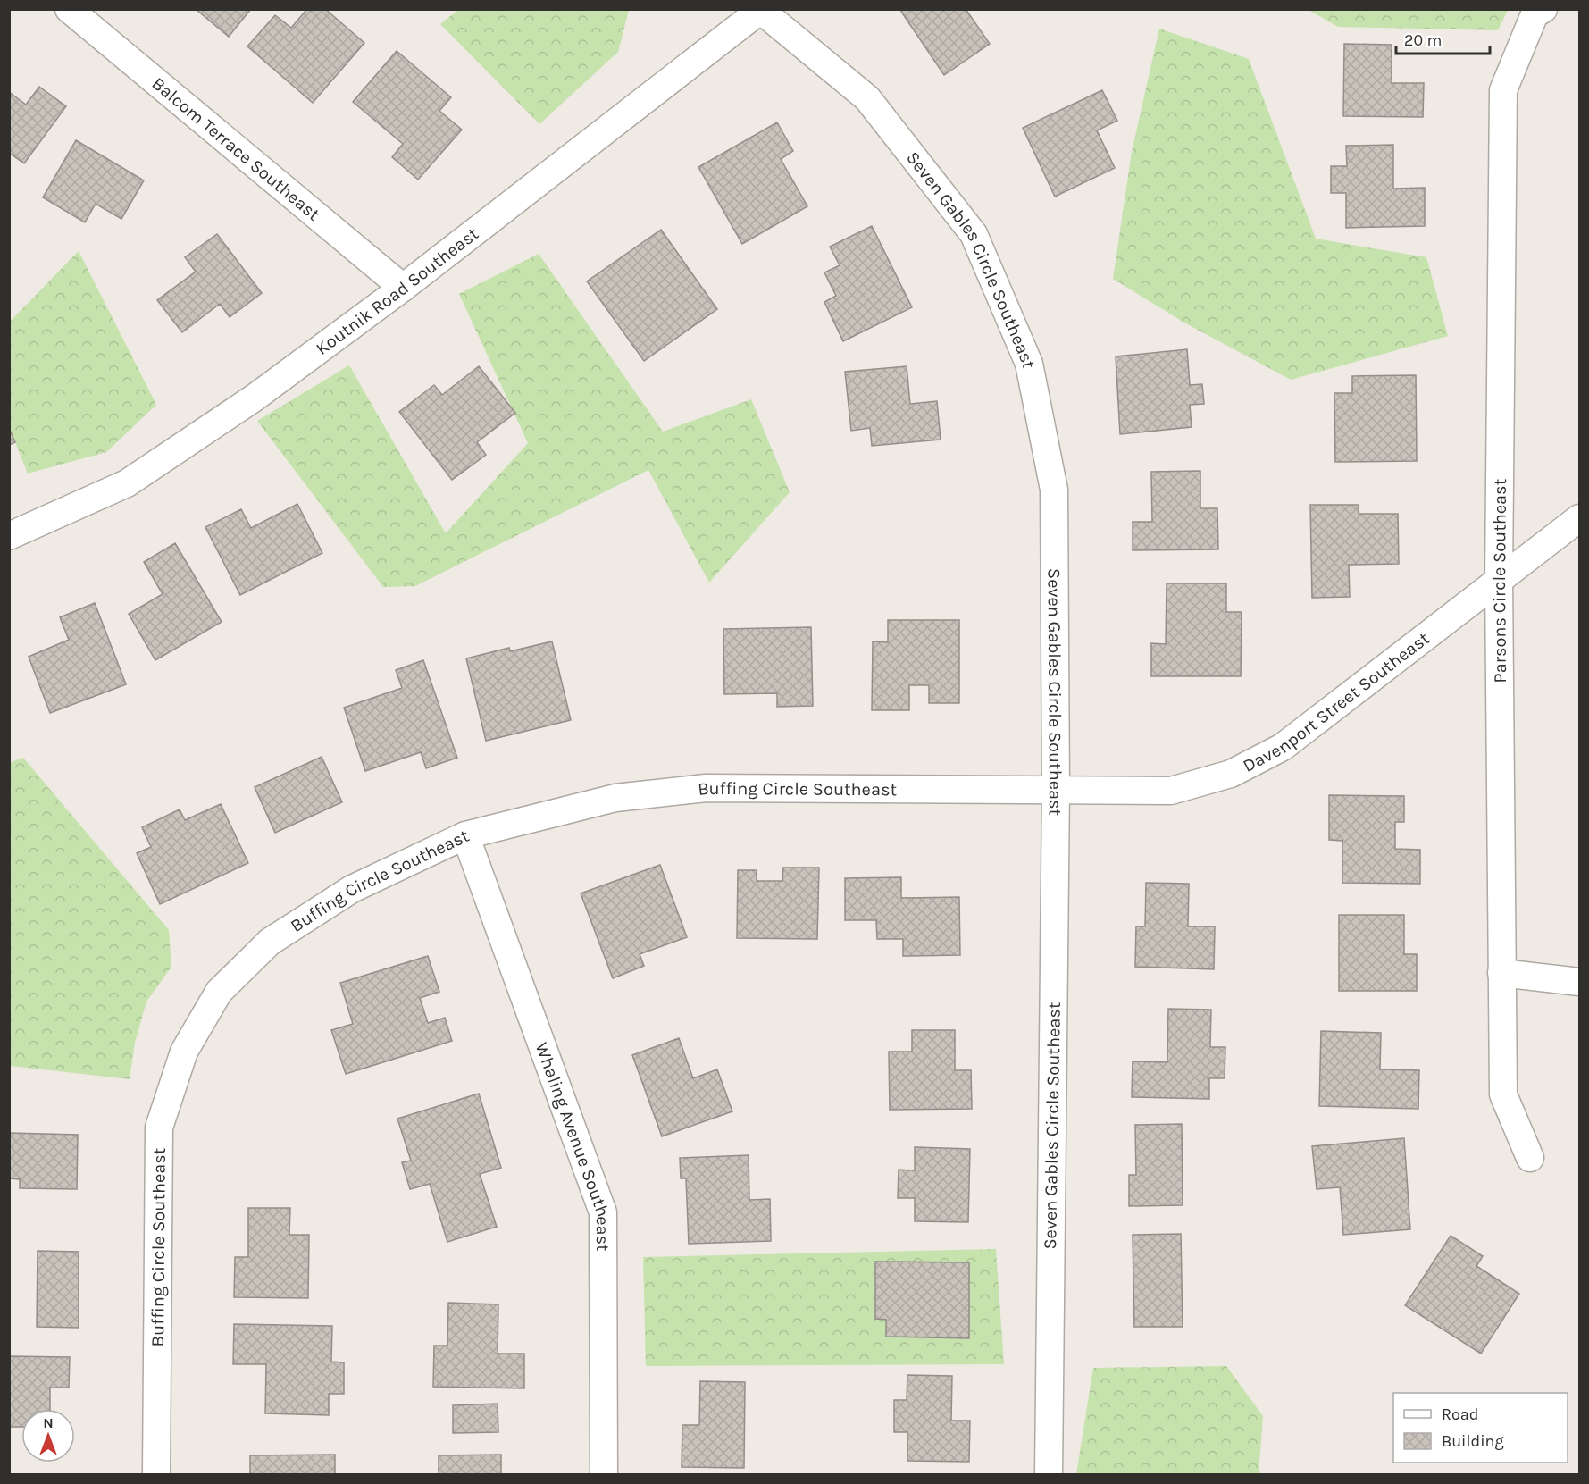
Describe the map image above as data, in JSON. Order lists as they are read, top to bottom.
{
  "streets": {
    "street": [
      "Balcom Terrace Southeast",
      "Seven Gables Circle Southeast",
      "Koutnik Road Southeast",
      "Parsons Circle Southeast",
      "Davenport Street Southeast",
      "Buffing Circle Southeast",
      "Whaling Avenue Southeast"
    ]
  },
  "crossings": [
    ["Balcom Terrace Southeast", "Koutnik Road Southeast"],
    ["Seven Gables Circle Southeast", "Koutnik Road Southeast"],
    ["Seven Gables Circle Southeast", "Davenport Street Southeast"],
    ["Seven Gables Circle Southeast", "Buffing Circle Southeast"],
    ["Parsons Circle Southeast", "Davenport Street Southeast"],
    ["Davenport Street Southeast", "Buffing Circle Southeast"],
    ["Buffing Circle Southeast", "Whaling Avenue Southeast"]
  ],
  "legend": ["Road", "Building"],
  "scale_bar": "20 m",
  "north": "top"
}
